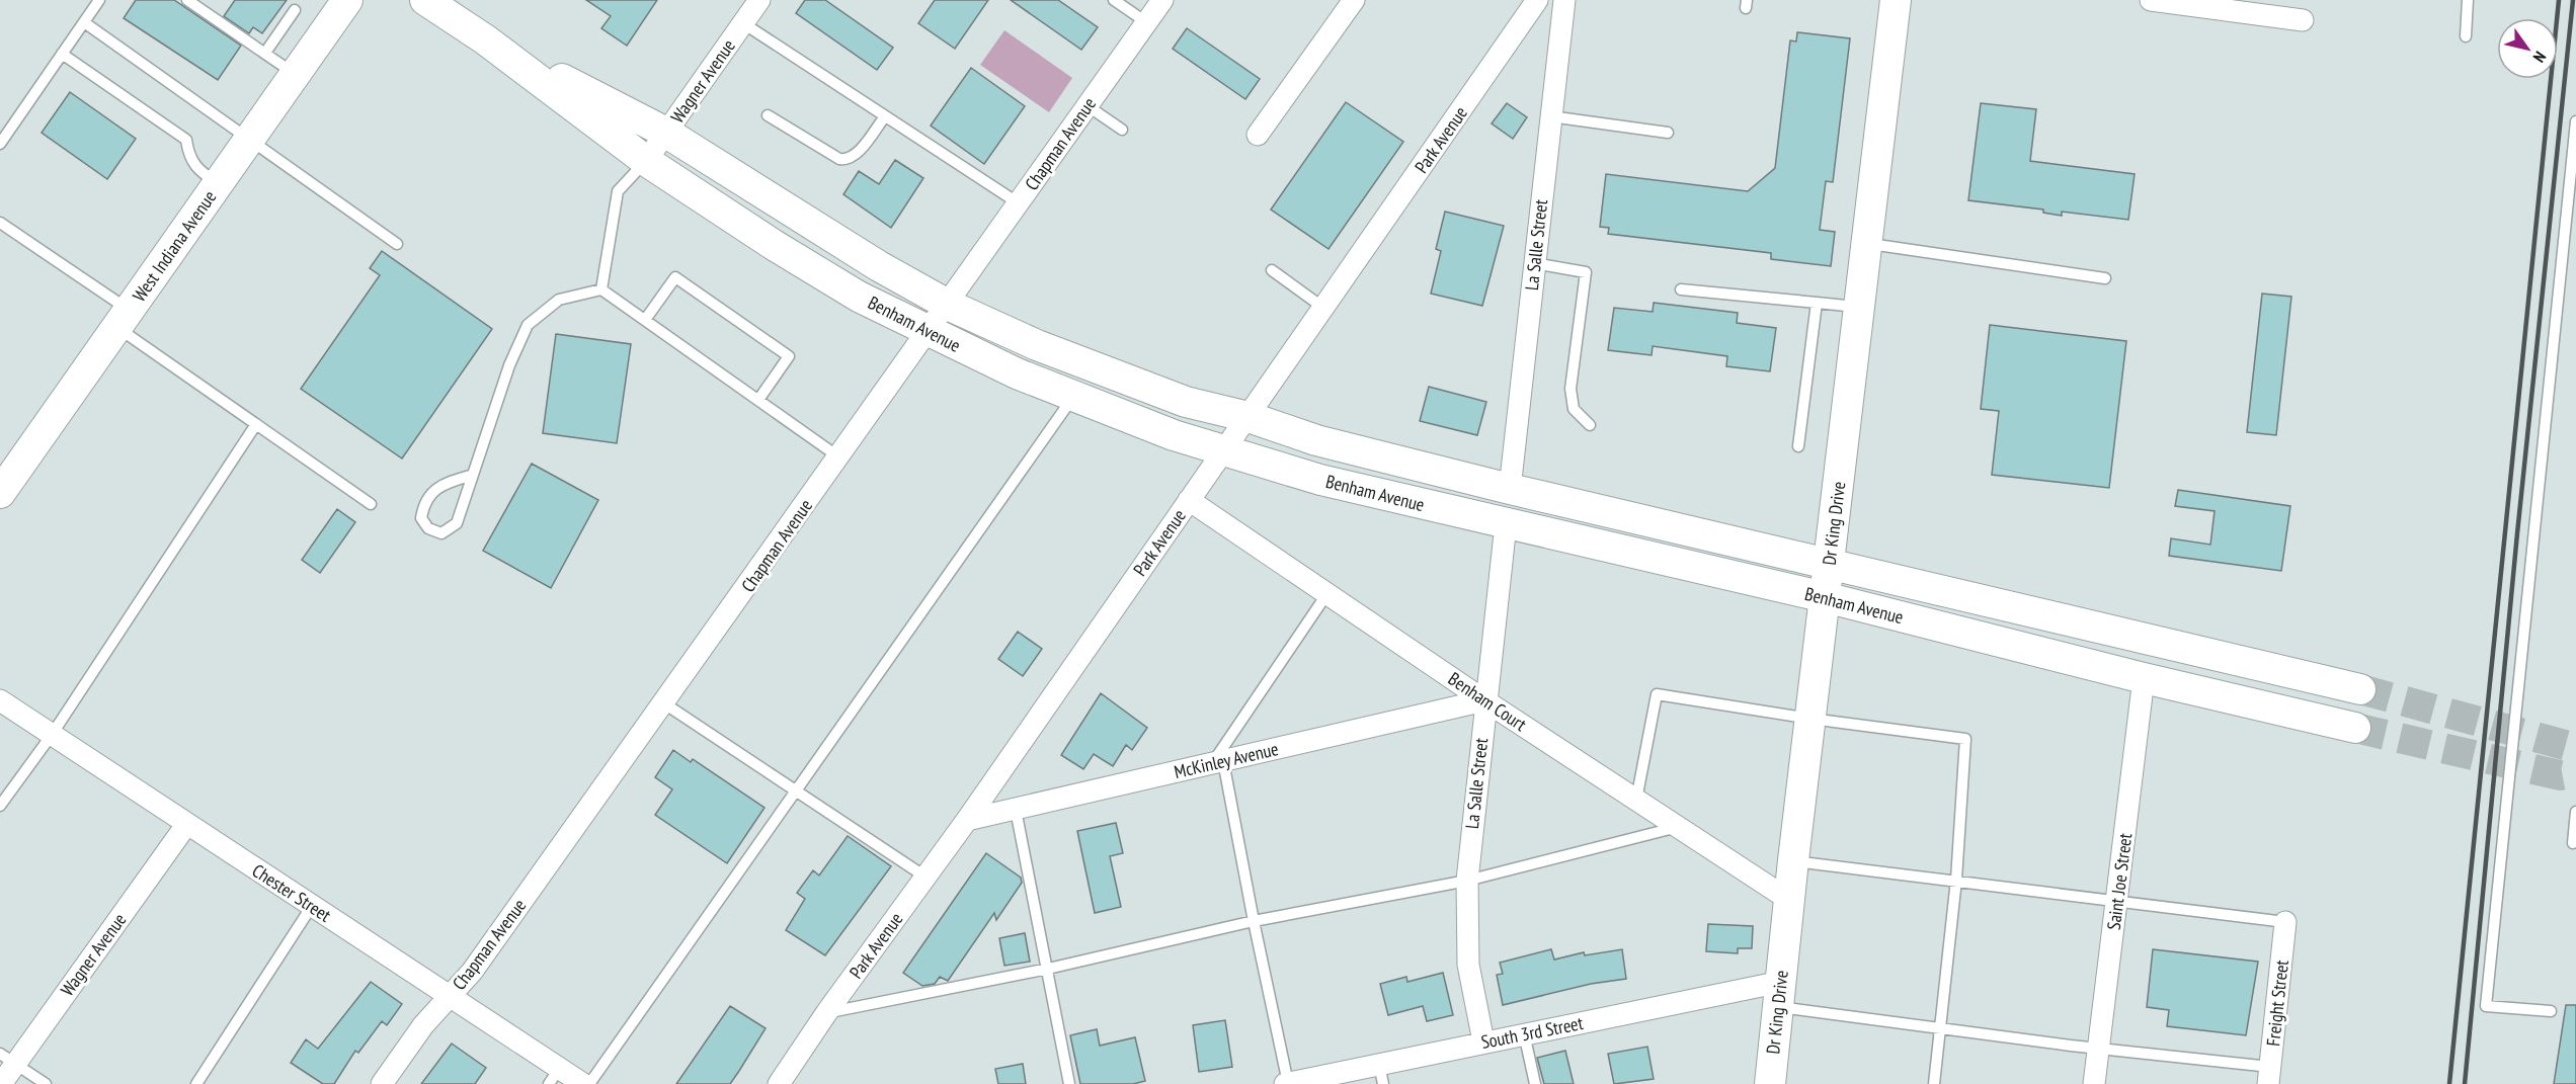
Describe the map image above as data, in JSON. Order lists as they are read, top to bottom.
{
  "streets": {
    "main road": ["West Indiana Avenue", "Benham Avenue", "Dr King Drive"],
    "street": [
      "Wagner Avenue",
      "Park Avenue",
      "Chapman Avenue",
      "La Salle Street",
      "Benham Court",
      "McKinley Avenue",
      "Saint Joe Street",
      "Chester Street",
      "Freight Street",
      "South 3rd Street"
    ]
  },
  "crossings": [
    ["Wagner Avenue", "Benham Avenue"],
    ["Wagner Avenue", "Chester Street"],
    ["Park Avenue", "Benham Avenue"],
    ["Park Avenue", "Benham Court"],
    ["Park Avenue", "McKinley Avenue"],
    ["Chapman Avenue", "Benham Avenue"],
    ["Chapman Avenue", "Chester Street"],
    ["La Salle Street", "Benham Avenue"],
    ["La Salle Street", "Benham Court"],
    ["La Salle Street", "McKinley Avenue"],
    ["La Salle Street", "South 3rd Street"],
    ["Benham Avenue", "Dr King Drive"],
    ["Benham Avenue", "Saint Joe Street"],
    ["Dr King Drive", "Benham Court"],
    ["Dr King Drive", "South 3rd Street"],
    ["Benham Court", "McKinley Avenue"]
  ],
  "north": "bottom right"
}
